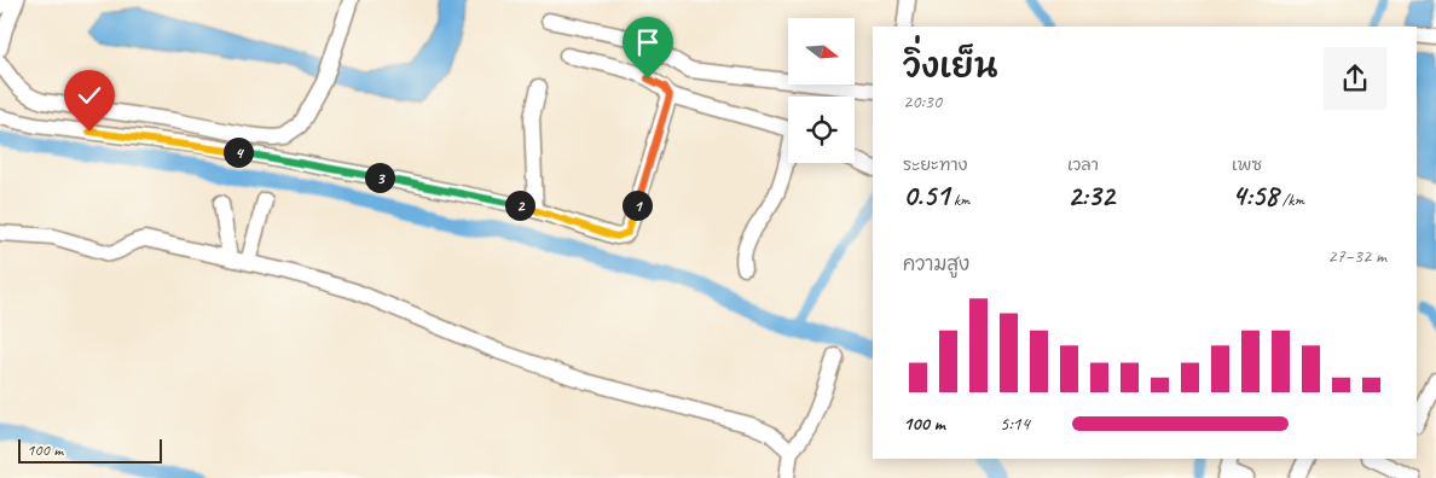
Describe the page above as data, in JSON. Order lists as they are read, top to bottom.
{
  "scale_bar": "100 m",
  "north": "right",
  "page": {
    "heading": ["วิ่งเย็น", "20:30"],
    "stats": [
      ["ระยะทาง", "0.51 km"],
      ["เวลา", "2:32"],
      ["เพซ", "4:58 /km"]
    ],
    "pins": [
      "4",
      "3",
      "1",
      "2"
    ],
    "chart": ["ความสูง", "27–32 m"],
    "list": [
      {
        "name": "100 m",
        "note": "5:14"
      }
    ],
    "scale": "100 m"
  }
}
